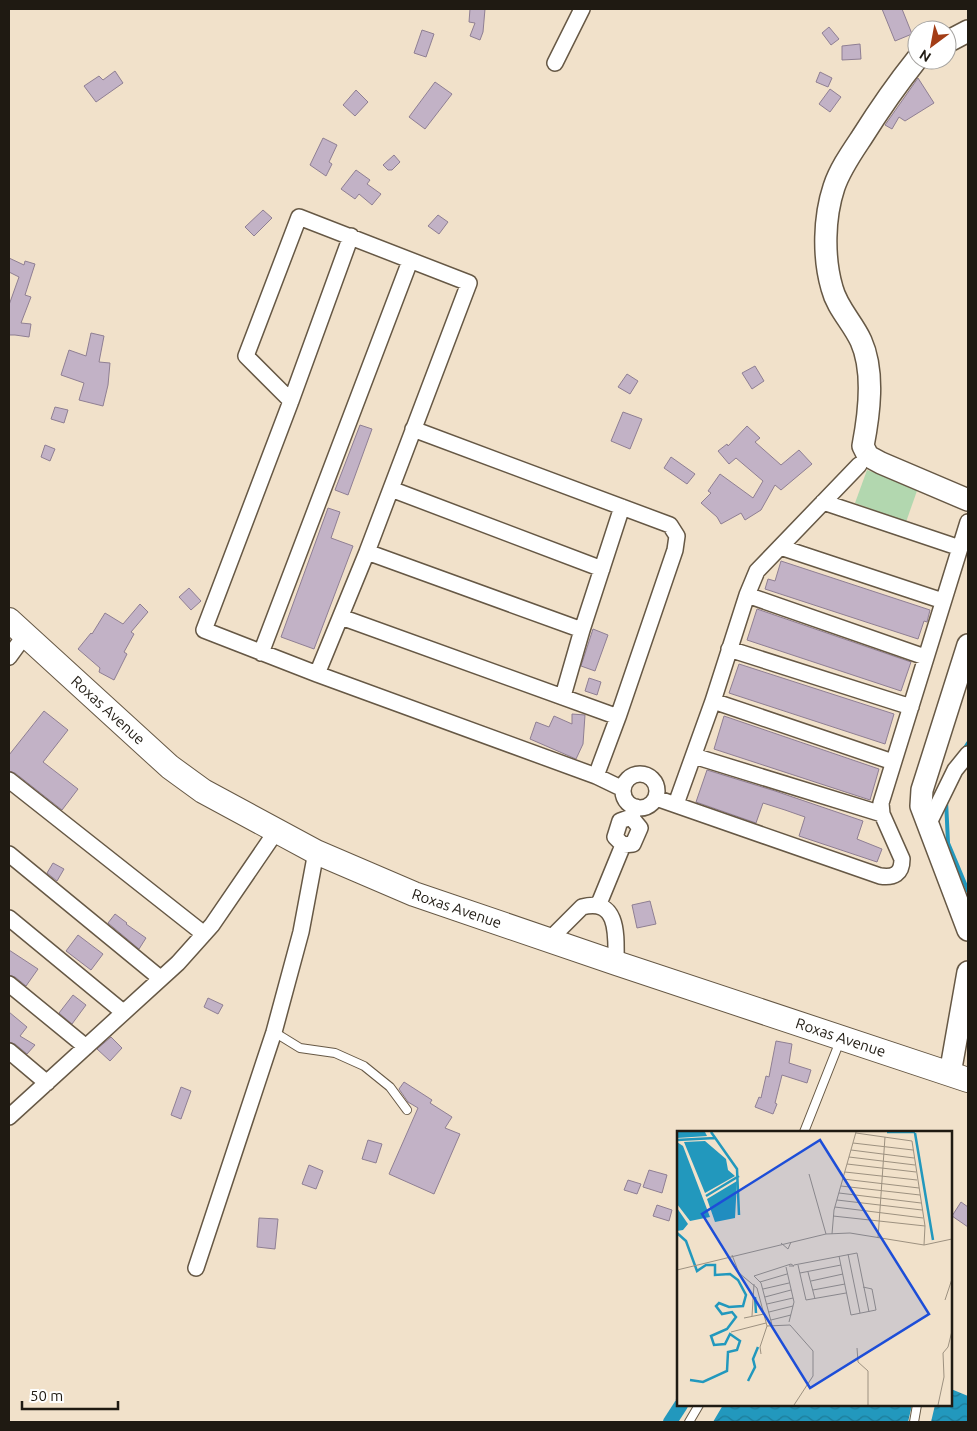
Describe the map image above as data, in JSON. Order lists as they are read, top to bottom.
{
  "streets": {
    "main road": ["Roxas Avenue"]
  },
  "scale_bar": "50 m",
  "north": "bottom left"
}
